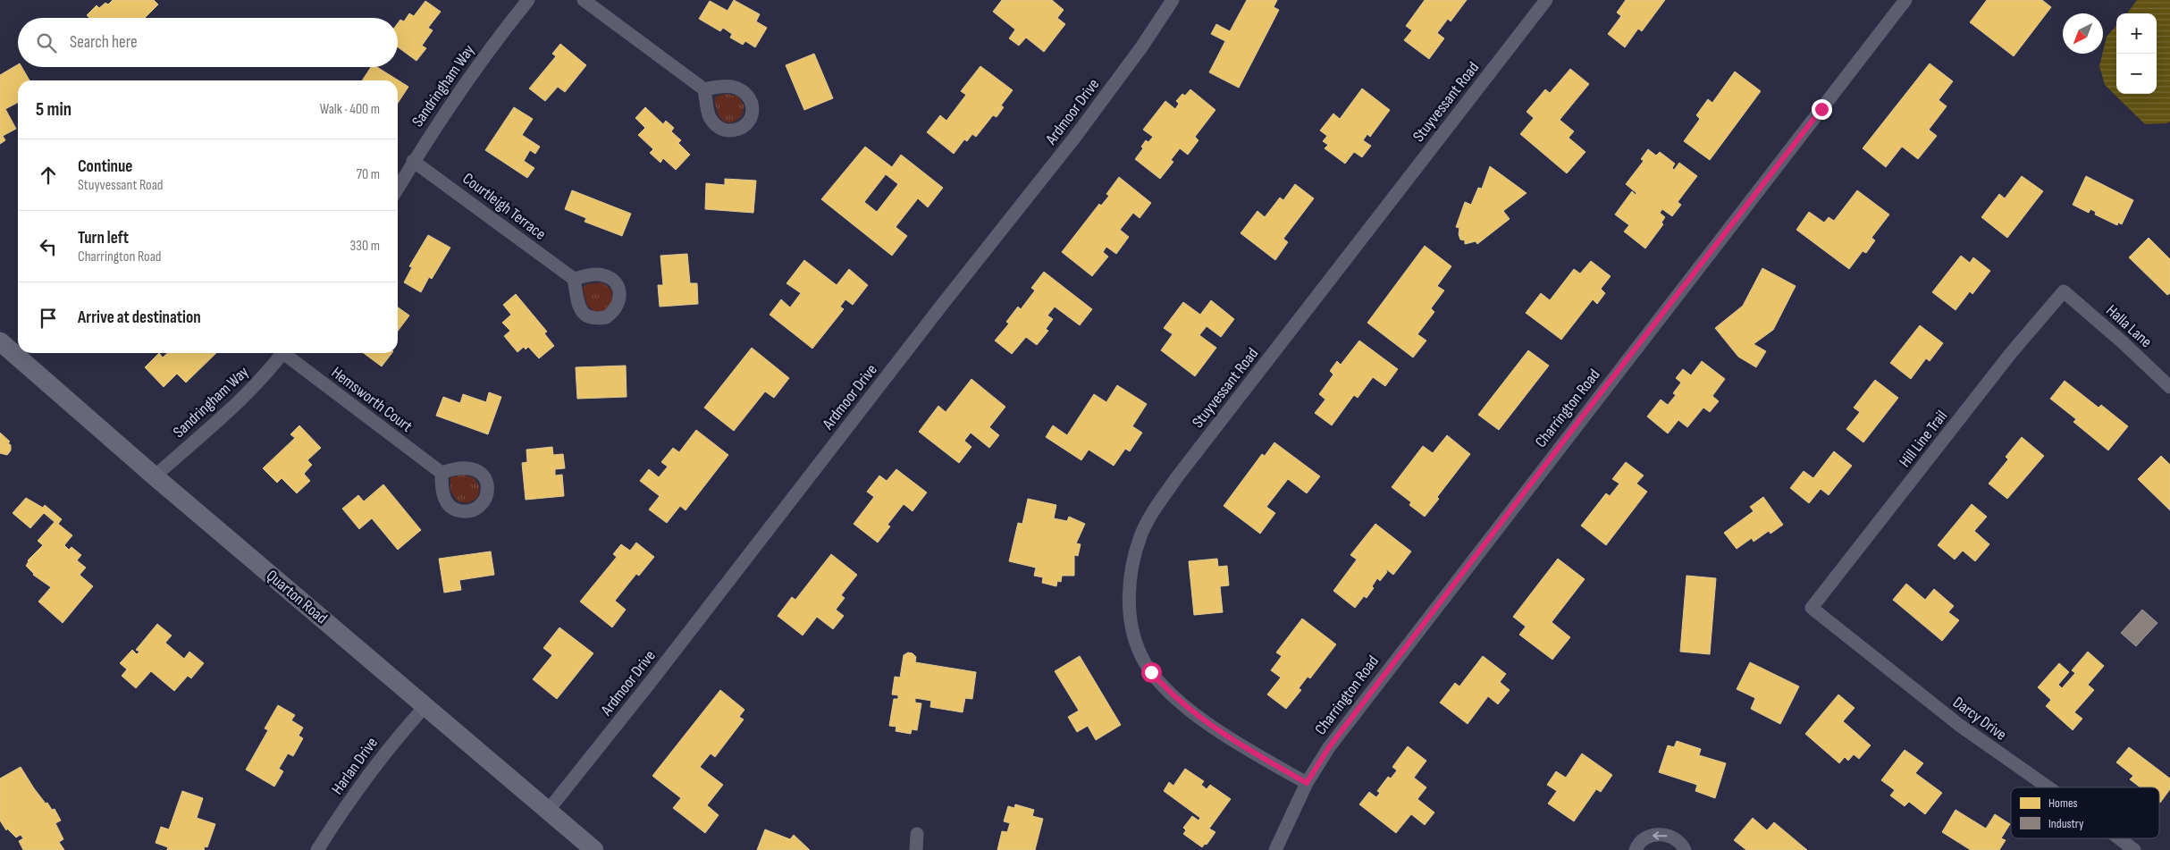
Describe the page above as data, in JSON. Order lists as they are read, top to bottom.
{
  "streets": {
    "street": [
      "Sandringham Way",
      "Stuyvessant Road",
      "Ardmoor Drive",
      "Courtleigh Terrace",
      "Halla Lane",
      "Hemsworth Court",
      "Charrington Road",
      "Hill Line Trail",
      "Quarton Road",
      "Darcy Drive",
      "Harlan Drive"
    ]
  },
  "crossings": [
    ["Sandringham Way", "Courtleigh Terrace"],
    ["Sandringham Way", "Quarton Road"],
    ["Stuyvessant Road", "Charrington Road"],
    ["Ardmoor Drive", "Quarton Road"],
    ["Halla Lane", "Hill Line Trail"],
    ["Hill Line Trail", "Darcy Drive"],
    ["Quarton Road", "Harlan Drive"]
  ],
  "legend": ["Homes", "Industry"],
  "north": "bottom left",
  "page": {
    "map_buttons": ["+", "−"],
    "search": "Search here",
    "heading": ["5 min", "Walk · 400 m"],
    "list": [
      ["Continue", "Stuyvessant Road", "70 m"],
      ["Turn left", "Charrington Road", "330 m"],
      "Arrive at destination"
    ]
  }
}
